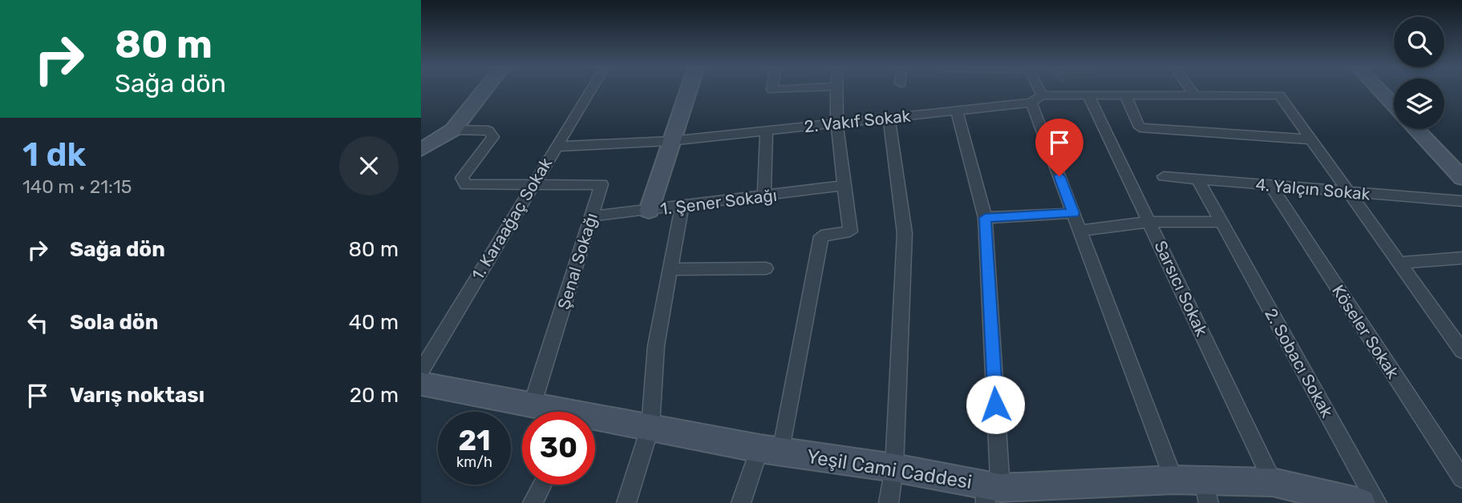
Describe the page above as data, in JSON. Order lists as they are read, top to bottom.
{
  "streets": {
    "main road": ["Yeşil Cami Caddesi"],
    "street": [
      "2. Vakıf Sokak",
      "4. Yalçın Sokak",
      "1. Şener Sokağı",
      "1. Karaağaç Sokak",
      "Şenal Sokağı",
      "Sarsıcı Sokak",
      "Köseler Sokak",
      "2. Sobacı Sokak"
    ]
  },
  "crossings": [
    ["2. Vakıf Sokak", "1. Karaağaç Sokak"],
    ["2. Vakıf Sokak", "Sarsıcı Sokak"],
    ["4. Yalçın Sokak", "Köseler Sokak"],
    ["4. Yalçın Sokak", "2. Sobacı Sokak"],
    ["1. Şener Sokağı", "Şenal Sokağı"],
    ["1. Karaağaç Sokak", "Şenal Sokağı"],
    ["Şenal Sokağı", "Yeşil Cami Caddesi"],
    ["Sarsıcı Sokak", "Yeşil Cami Caddesi"]
  ],
  "page": {
    "turn": ["80 m", "Sağa dön"],
    "heading": ["1 dk", "140 m · 21:15"],
    "list": [
      {
        "name": "Sağa dön",
        "value": "80 m"
      },
      {
        "name": "Sola dön",
        "value": "40 m"
      },
      {
        "name": "Varış noktası",
        "value": "20 m"
      }
    ],
    "speed": "21 km/h",
    "limit": "30"
  }
}
